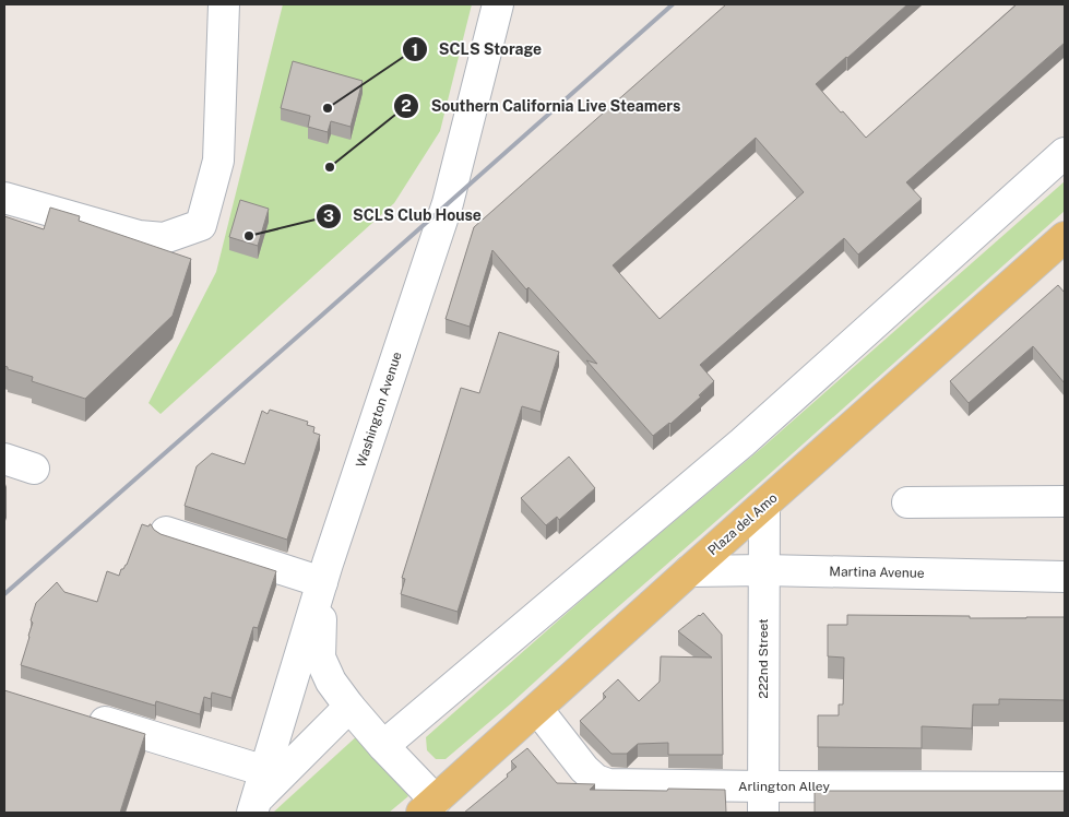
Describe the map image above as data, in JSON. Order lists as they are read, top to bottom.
{
  "streets": {
    "main road": ["Plaza del Amo"],
    "street": [
      "Washington Avenue",
      "Martina Avenue",
      "222nd Street",
      "Arlington Alley"
    ]
  },
  "crossings": [
    ["Plaza del Amo", "Martina Avenue"],
    ["Plaza del Amo", "222nd Street"],
    ["Plaza del Amo", "Arlington Alley"],
    ["Martina Avenue", "222nd Street"],
    ["222nd Street", "Arlington Alley"]
  ],
  "places": ["SCLS Storage", "Southern California Live Steamers", "SCLS Club House"]
}
